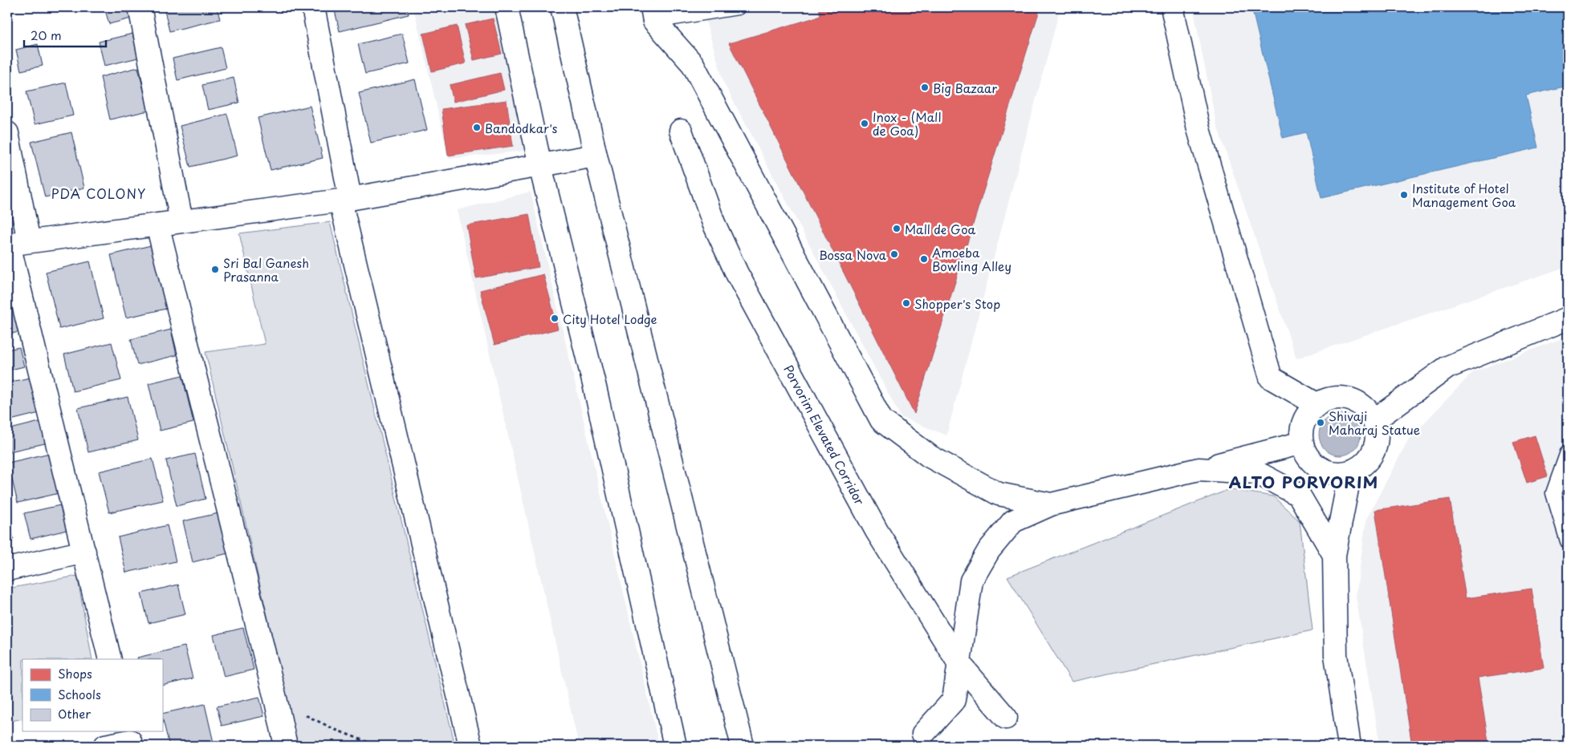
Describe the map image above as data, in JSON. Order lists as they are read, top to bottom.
{
  "streets": {
    "main road": ["Porvorim Elevated Corridor"]
  },
  "districts": ["PDA COLONY", "ALTO PORVORIM"],
  "places": [
    "Big Bazaar",
    "Inox - (Mall de Goa)",
    "Bandodkar's",
    "Institute of Hotel Management Goa",
    "Mall de Goa",
    "Bossa Nova",
    "Amoeba Bowling Alley",
    "Sri Bal Ganesh Prasanna",
    "Shopper's Stop",
    "City Hotel Lodge",
    "Shivaji Maharaj Statue"
  ],
  "legend": ["Shops", "Schools", "Other"],
  "scale_bar": "20 m"
}
